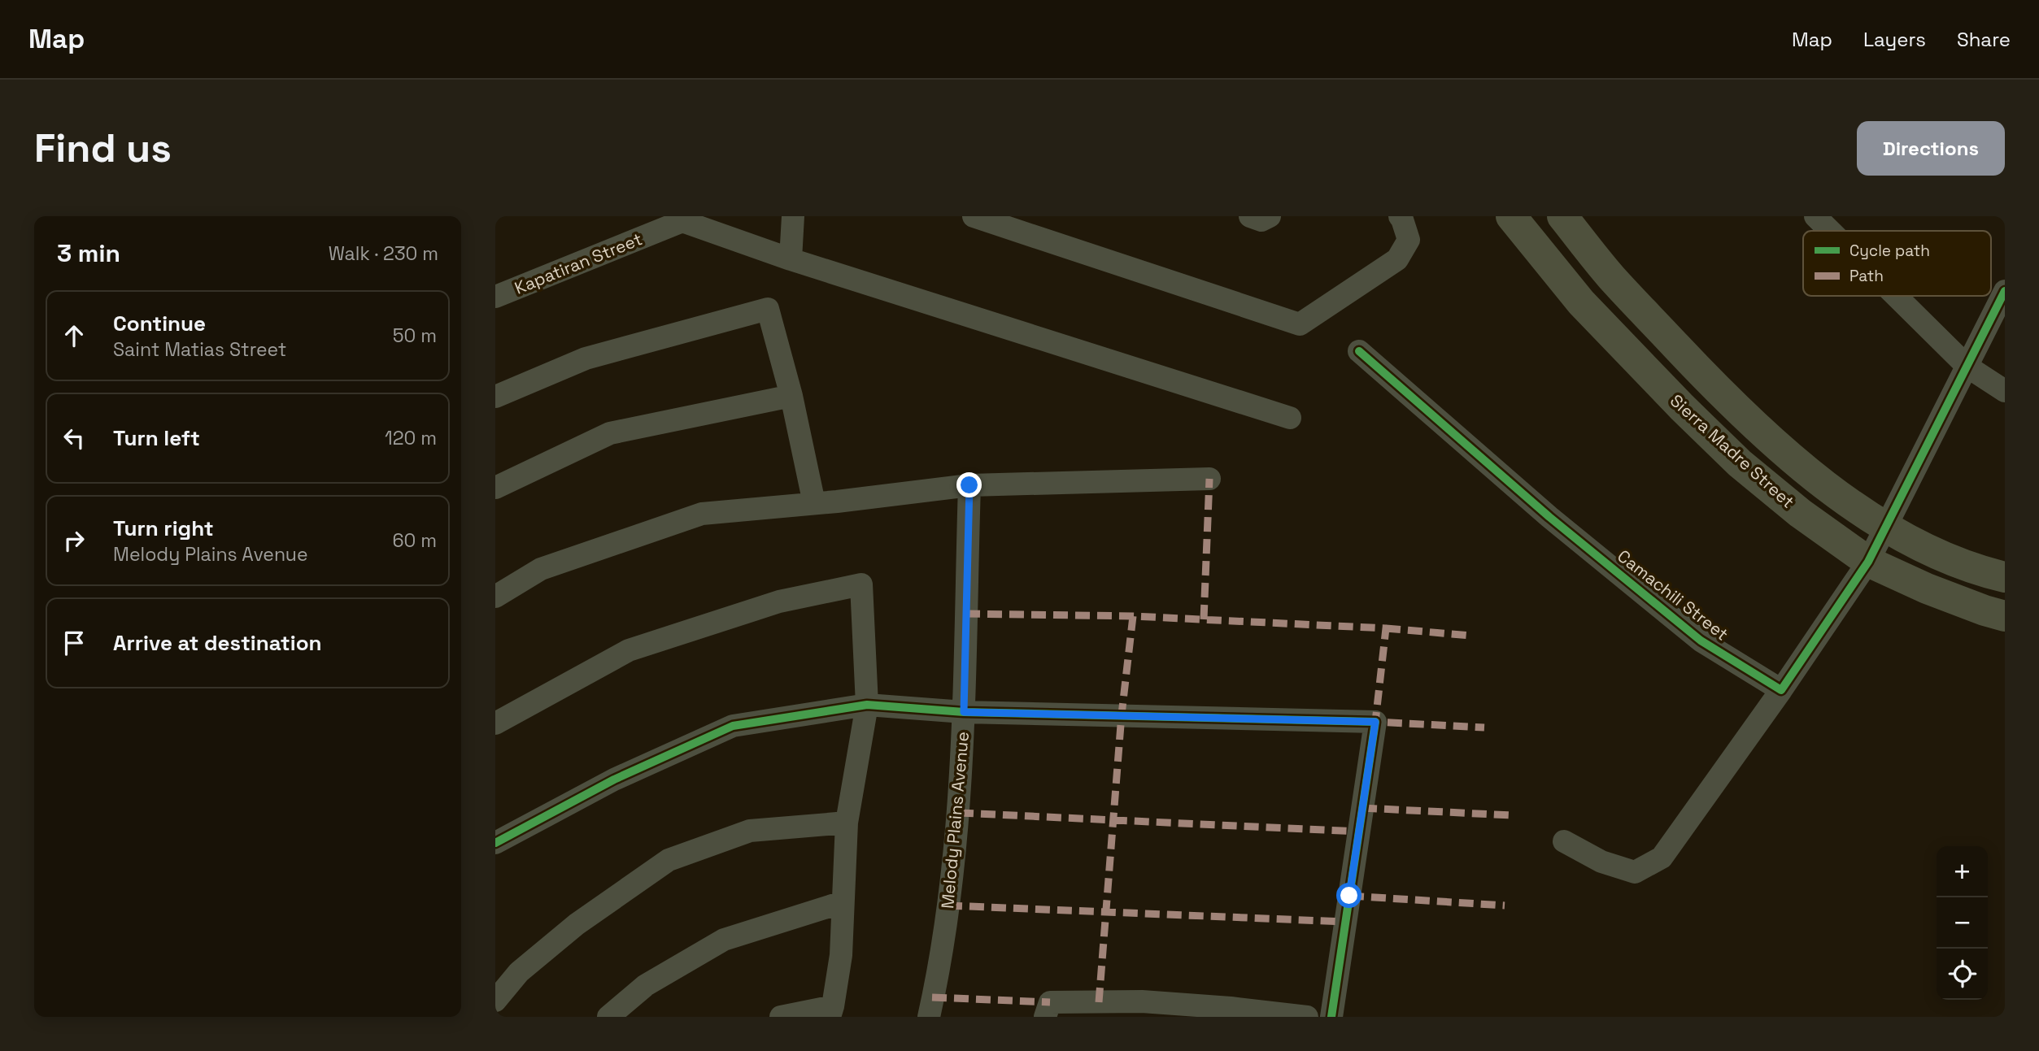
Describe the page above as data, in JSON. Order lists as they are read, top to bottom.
{
  "streets": {
    "main road": ["Sierra Madre Street"],
    "street": ["Kapatiran Street", "Camachili Street", "Melody Plains Avenue"]
  },
  "legend": ["Cycle path", "Path"],
  "page": {
    "header": "Map",
    "nav": ["Map", "Layers", "Share"],
    "buttons": "Directions",
    "title": "Find us",
    "heading": ["3 min", "Walk · 230 m"],
    "list": [
      ["Continue", "Saint Matias Street", "50 m"],
      ["Turn left", "120 m"],
      ["Turn right", "Melody Plains Avenue", "60 m"],
      "Arrive at destination"
    ],
    "map_buttons": ["+", "−"]
  }
}
